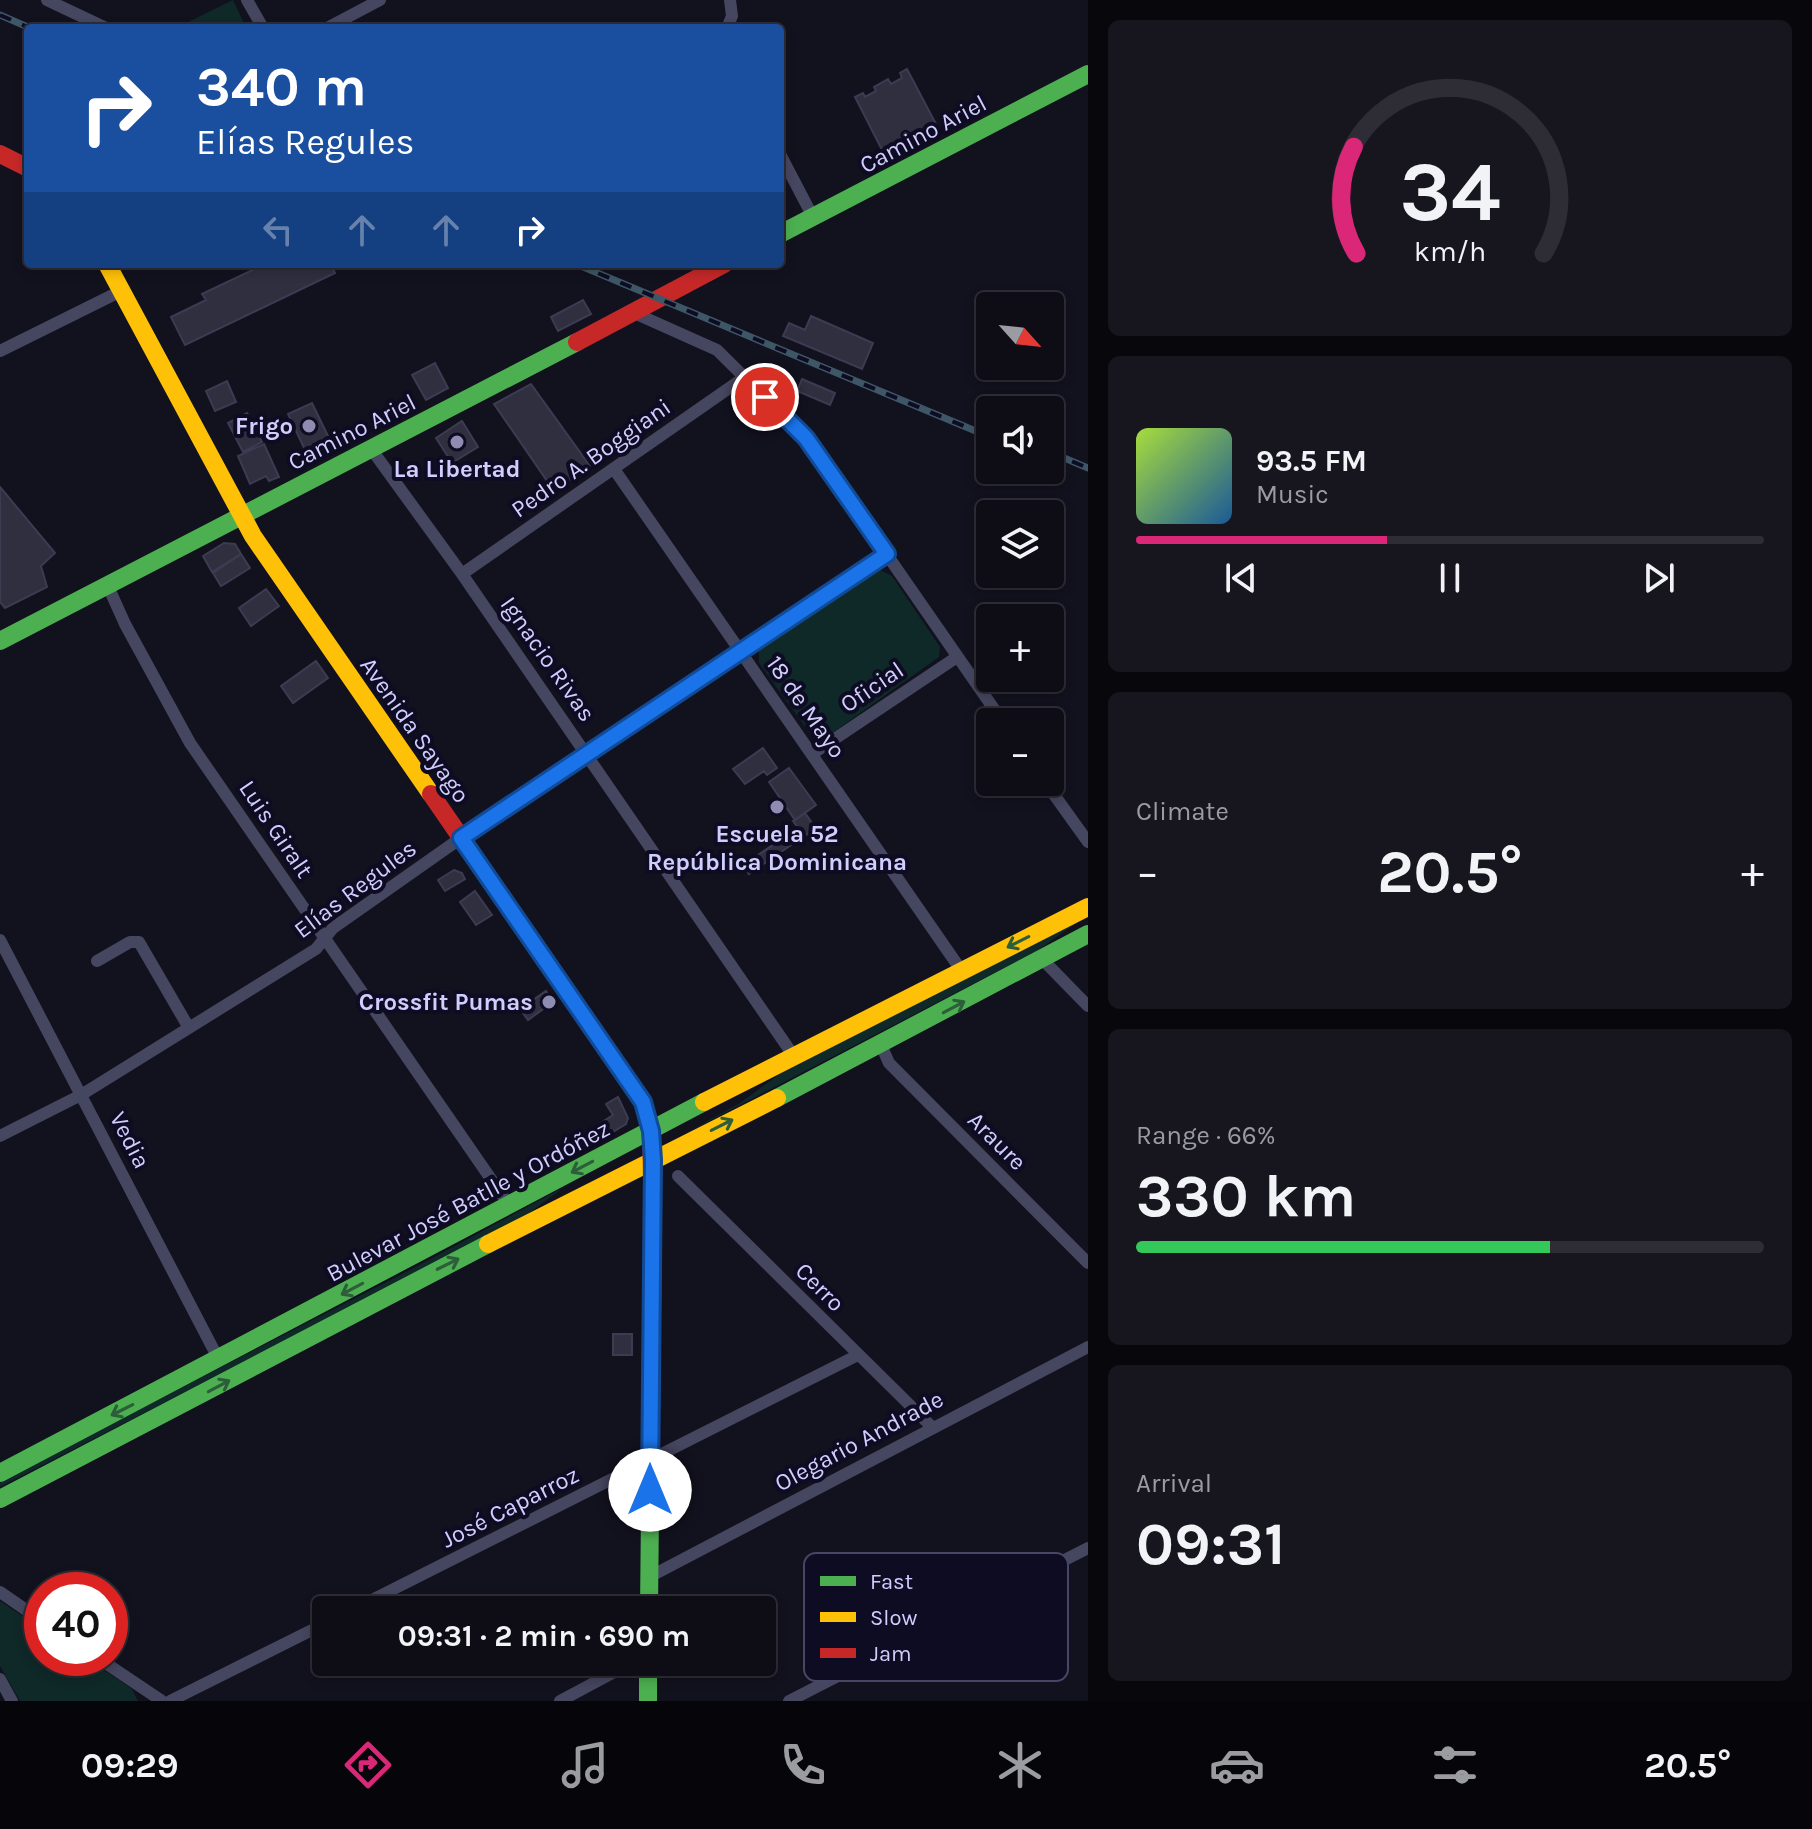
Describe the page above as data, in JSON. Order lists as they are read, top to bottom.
{
  "streets": {
    "street": [
      "Camino Ariel",
      "Pedro A. Boggiani",
      "Ignacio Rivas",
      "Oficial",
      "18 de Mayo",
      "Avenida Sayago",
      "Luis Giralt",
      "Elías Regules",
      "Vedia",
      "Araure",
      "Bulevar José Batlle y Ordóñez",
      "Cerro",
      "Olegario Andrade",
      "José Caparroz"
    ]
  },
  "crossings": [
    ["Camino Ariel", "Ignacio Rivas"],
    ["Camino Ariel", "Avenida Sayago"],
    ["Camino Ariel", "Luis Giralt"],
    ["Pedro A. Boggiani", "Ignacio Rivas"],
    ["Pedro A. Boggiani", "18 de Mayo"],
    ["Ignacio Rivas", "Elías Regules"],
    ["Ignacio Rivas", "Bulevar José Batlle y Ordóñez"],
    ["Oficial", "18 de Mayo"],
    ["18 de Mayo", "Elías Regules"],
    ["18 de Mayo", "Bulevar José Batlle y Ordóñez"],
    ["Avenida Sayago", "Elías Regules"],
    ["Avenida Sayago", "Bulevar José Batlle y Ordóñez"],
    ["Avenida Sayago", "Olegario Andrade"],
    ["Avenida Sayago", "José Caparroz"],
    ["Luis Giralt", "Elías Regules"],
    ["Luis Giralt", "Bulevar José Batlle y Ordóñez"],
    ["Elías Regules", "Vedia"],
    ["Vedia", "Bulevar José Batlle y Ordóñez"],
    ["Araure", "Bulevar José Batlle y Ordóñez"],
    ["Cerro", "Olegario Andrade"],
    ["Cerro", "José Caparroz"]
  ],
  "places": [
    "Frigo",
    "La Libertad",
    "Escuela 52 República Dominicana",
    "Crossfit Pumas"
  ],
  "legend": ["Fast", "Slow", "Jam"],
  "north": "bottom right",
  "page": {
    "turn": ["340 m", "Elías Regules"],
    "map_buttons": ["+", "−"],
    "song": ["93.5 FM", "Music"],
    "tile": [
      "Climate",
      ["Range · 66%", "330 km"],
      ["Arrival", "09:31"]
    ],
    "heat": ["−", "20.5°", "+"],
    "limit": "40",
    "trip": "09:31 · 2 min · 690 m",
    "tabs": ["09:29", "20.5°"],
    "gauge": ["34", "km/h"]
  }
}
